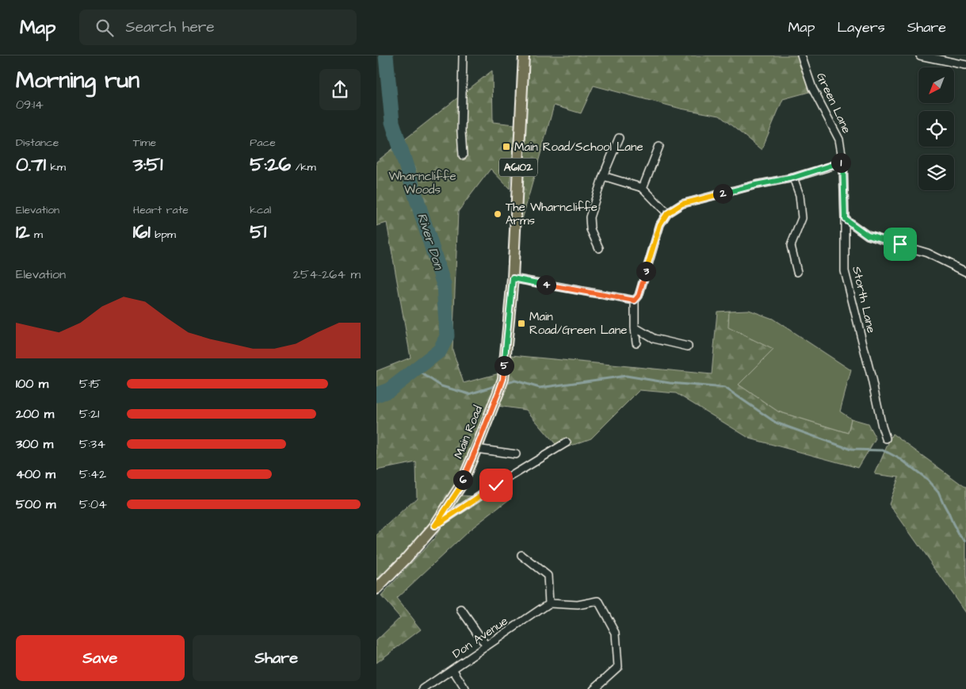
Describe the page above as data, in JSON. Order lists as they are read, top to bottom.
{
  "streets": {
    "main road": ["A6102", "Main Road"],
    "street": ["Green Lane", "Storth Lane", "Don Avenue"]
  },
  "crossings": [
    ["Green Lane", "Storth Lane"],
    ["A6102", "Main Road"]
  ],
  "water": ["River Don"],
  "parks": ["Wharncliffe Woods"],
  "places": {
    "transit": ["Main Road/School Lane", "Main Road/Green Lane"],
    "other": ["The Wharncliffe Arms"]
  },
  "north": "bottom left",
  "page": {
    "header": "Map",
    "search": "Search here",
    "nav": ["Map", "Layers", "Share"],
    "heading": ["Morning run", "09:14"],
    "stats": [
      ["Distance", "0.71 km"],
      ["Time", "3:51"],
      ["Pace", "5:26 /km"],
      ["Elevation", "12 m"],
      ["Heart rate", "161 bpm"],
      ["kcal", "51"]
    ],
    "pins": [
      "1",
      "2",
      "3",
      "4",
      "5",
      "6"
    ],
    "chart": ["Elevation", "254–264 m"],
    "list": [
      {
        "name": "100 m",
        "note": "5:15"
      },
      {
        "name": "200 m",
        "note": "5:21"
      },
      {
        "name": "300 m",
        "note": "5:34"
      },
      {
        "name": "400 m",
        "note": "5:42"
      },
      {
        "name": "500 m",
        "note": "5:04"
      }
    ],
    "buttons": ["Save", "Share"]
  }
}
